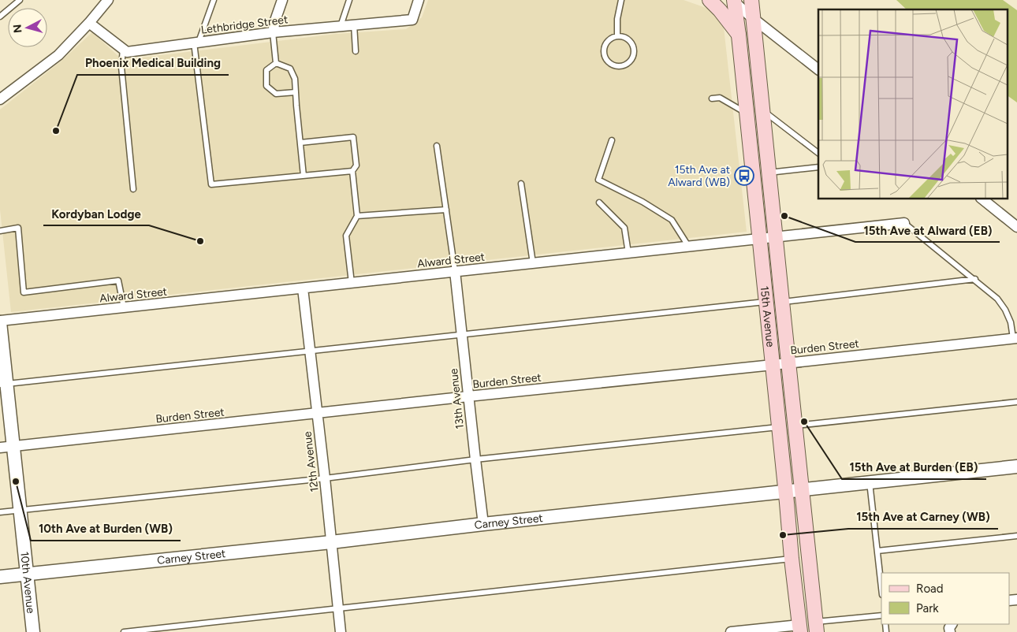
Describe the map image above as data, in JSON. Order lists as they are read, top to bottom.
{
  "streets": {
    "main road": ["15th Avenue"],
    "street": [
      "Lethbridge Street",
      "Alward Street",
      "Burden Street",
      "13th Avenue",
      "12th Avenue",
      "Carney Street",
      "10th Avenue"
    ]
  },
  "crossings": [
    ["Alward Street", "15th Avenue"],
    ["Alward Street", "13th Avenue"],
    ["Alward Street", "12th Avenue"],
    ["Alward Street", "10th Avenue"],
    ["15th Avenue", "Burden Street"],
    ["15th Avenue", "Carney Street"],
    ["Burden Street", "13th Avenue"],
    ["Burden Street", "12th Avenue"],
    ["Burden Street", "10th Avenue"],
    ["13th Avenue", "Carney Street"],
    ["12th Avenue", "Carney Street"],
    ["Carney Street", "10th Avenue"]
  ],
  "places": {
    "other": [
      "Phoenix Medical Building",
      "15th Ave at Alward (EB)",
      "Kordyban Lodge",
      "15th Ave at Burden (EB)",
      "10th Ave at Burden (WB)",
      "15th Ave at Carney (WB)"
    ],
    "bus stop": ["15th Ave at Alward (WB)"]
  },
  "legend": ["Road", "Park"],
  "north": "left"
}
